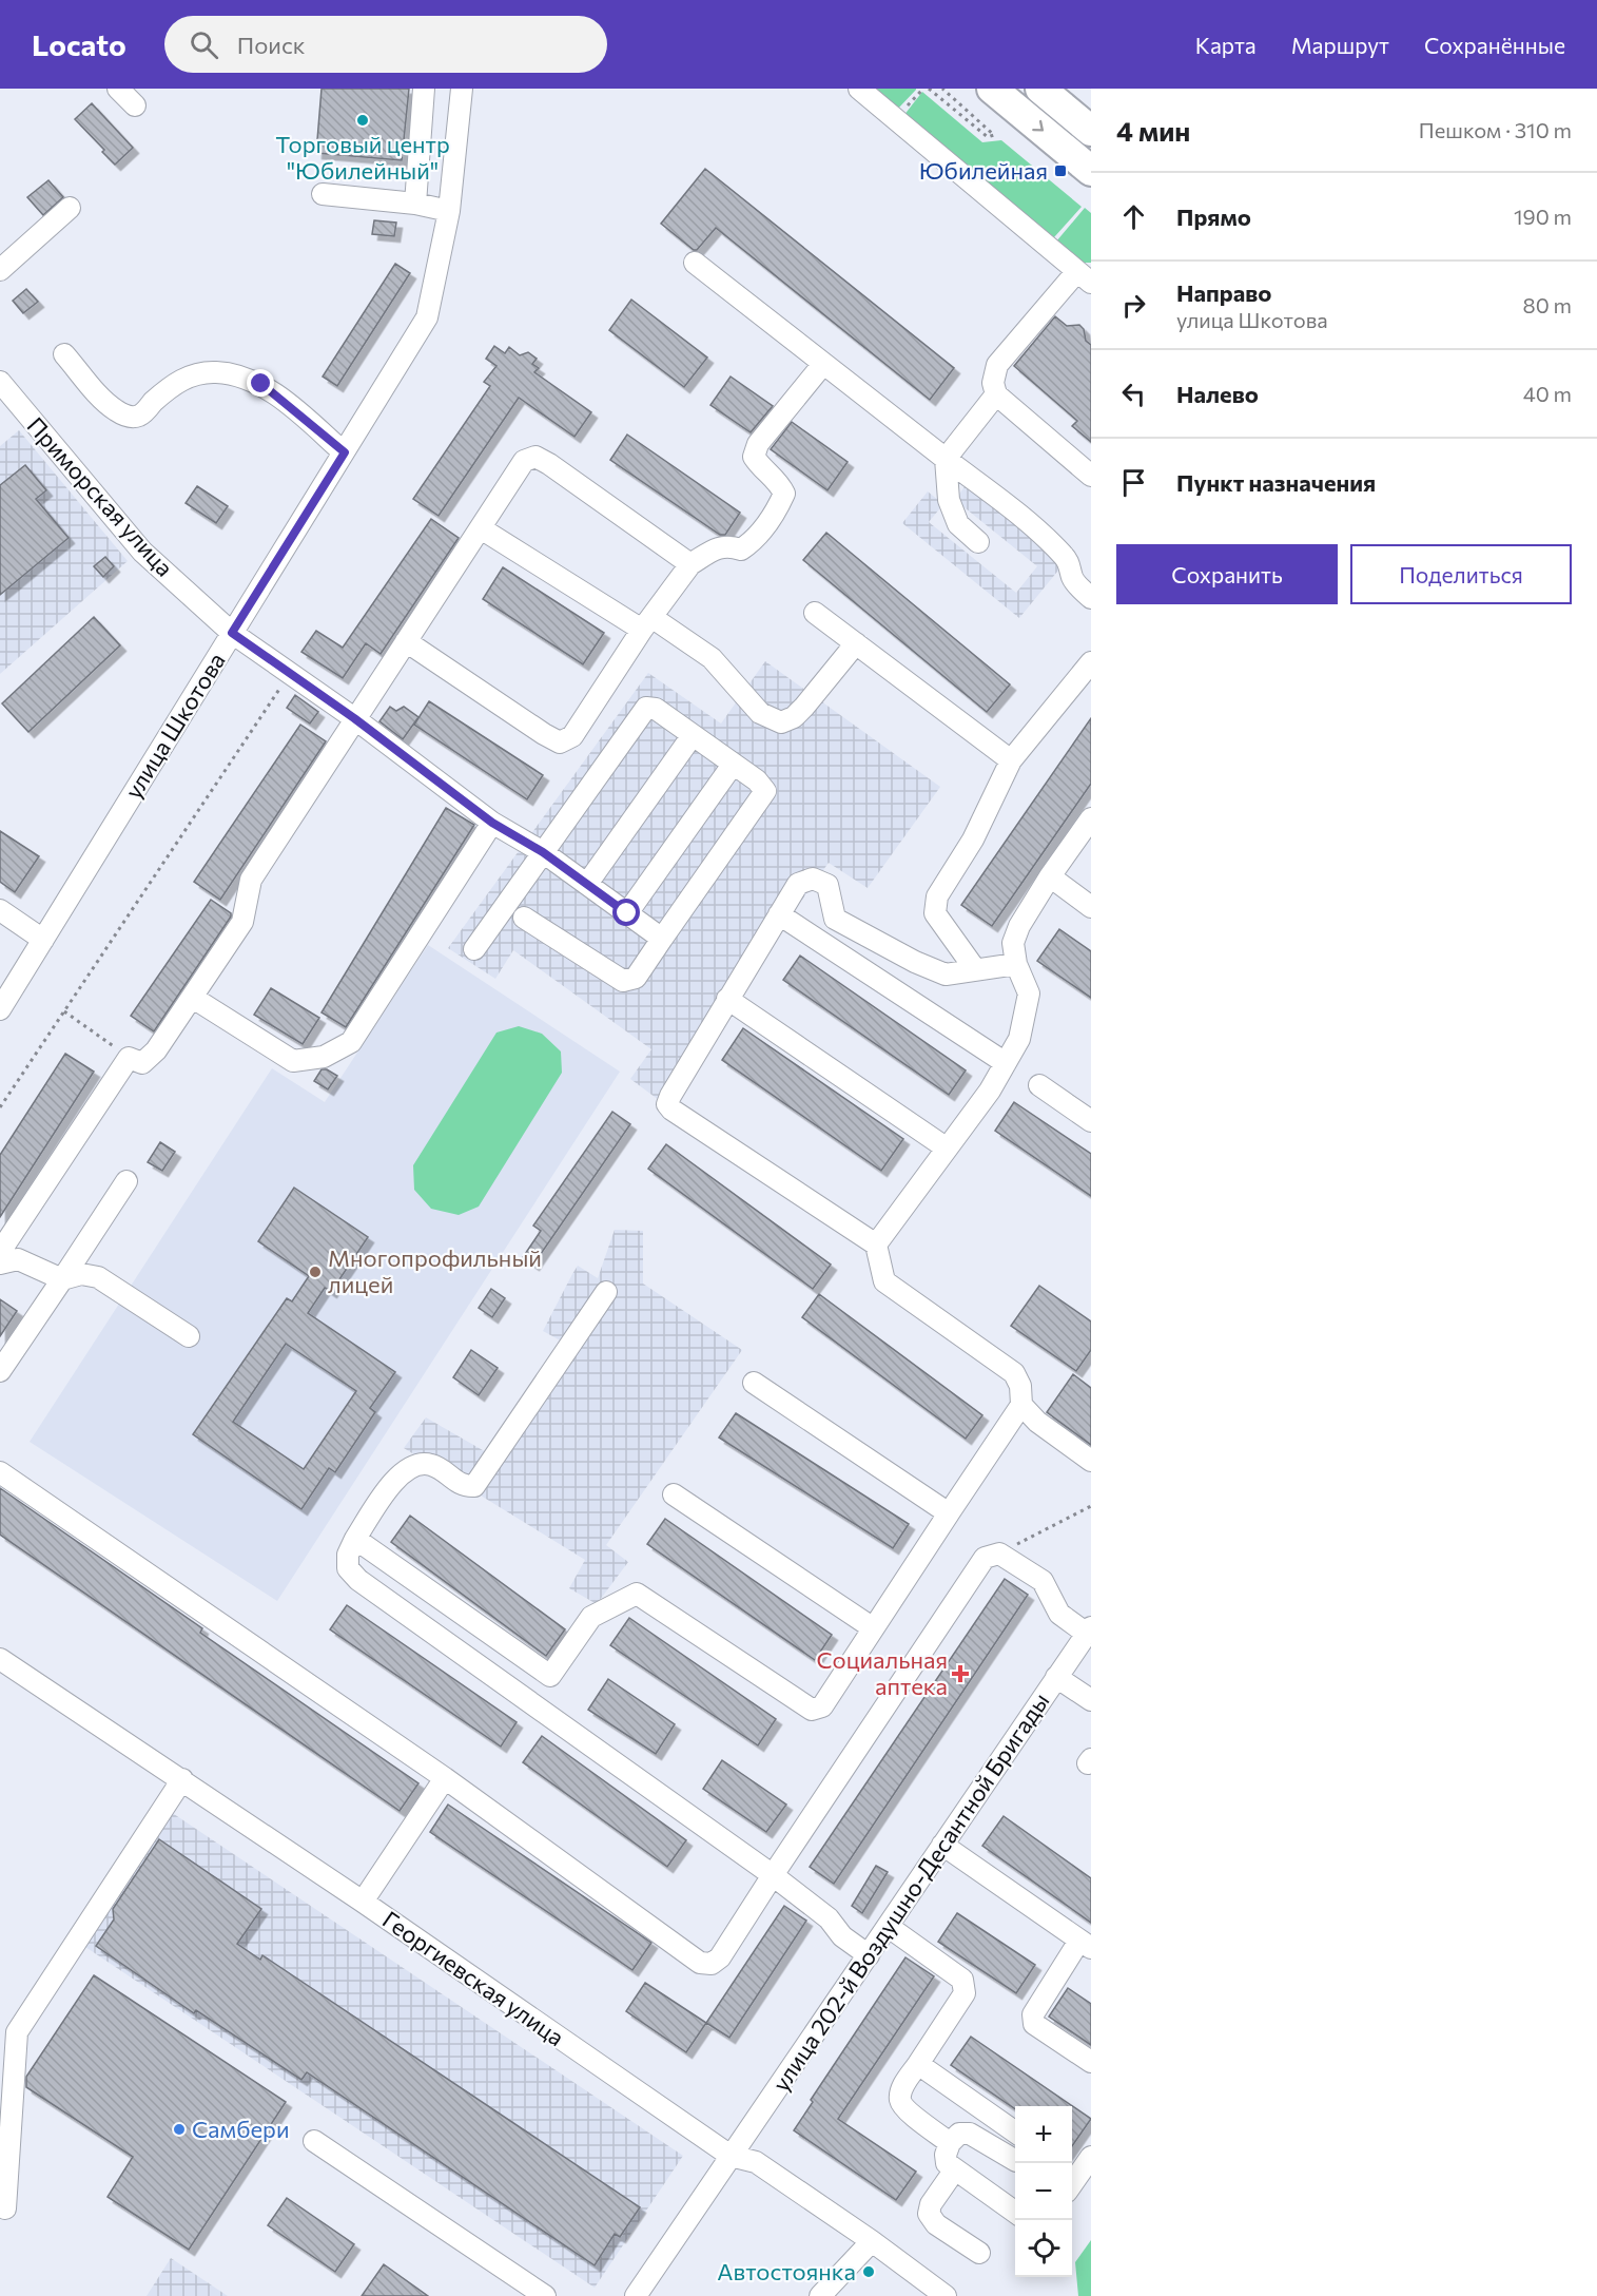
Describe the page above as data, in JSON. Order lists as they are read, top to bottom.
{
  "streets": {
    "street": [
      "Приморская улица",
      "улица Шкотова",
      "улица 202-й Воздушно-Десантной Бригады",
      "Георгиевская улица"
    ]
  },
  "crossings": [
    ["Приморская улица", "улица Шкотова"],
    ["улица 202-й Воздушно-Десантной Бригады", "Георгиевская улица"]
  ],
  "places": {
    "other": [
      "Торговый центр \"Юбилейный\"",
      "Многопрофильный лицей",
      "Самбери",
      "Автостоянка"
    ],
    "transit": ["Юбилейная"],
    "health": ["Социальная аптека"]
  },
  "page": {
    "header": "Locato",
    "search": "Поиск",
    "nav": ["Карта", "Маршрут", "Сохранённые"],
    "heading": ["4 мин", "Пешком · 310 m"],
    "list": [
      ["Прямо", "190 m"],
      ["Направо", "улица Шкотова", "80 m"],
      ["Налево", "40 m"],
      "Пункт назначения"
    ],
    "buttons": ["Сохранить", "Поделиться"],
    "map_buttons": ["+", "−"]
  }
}
